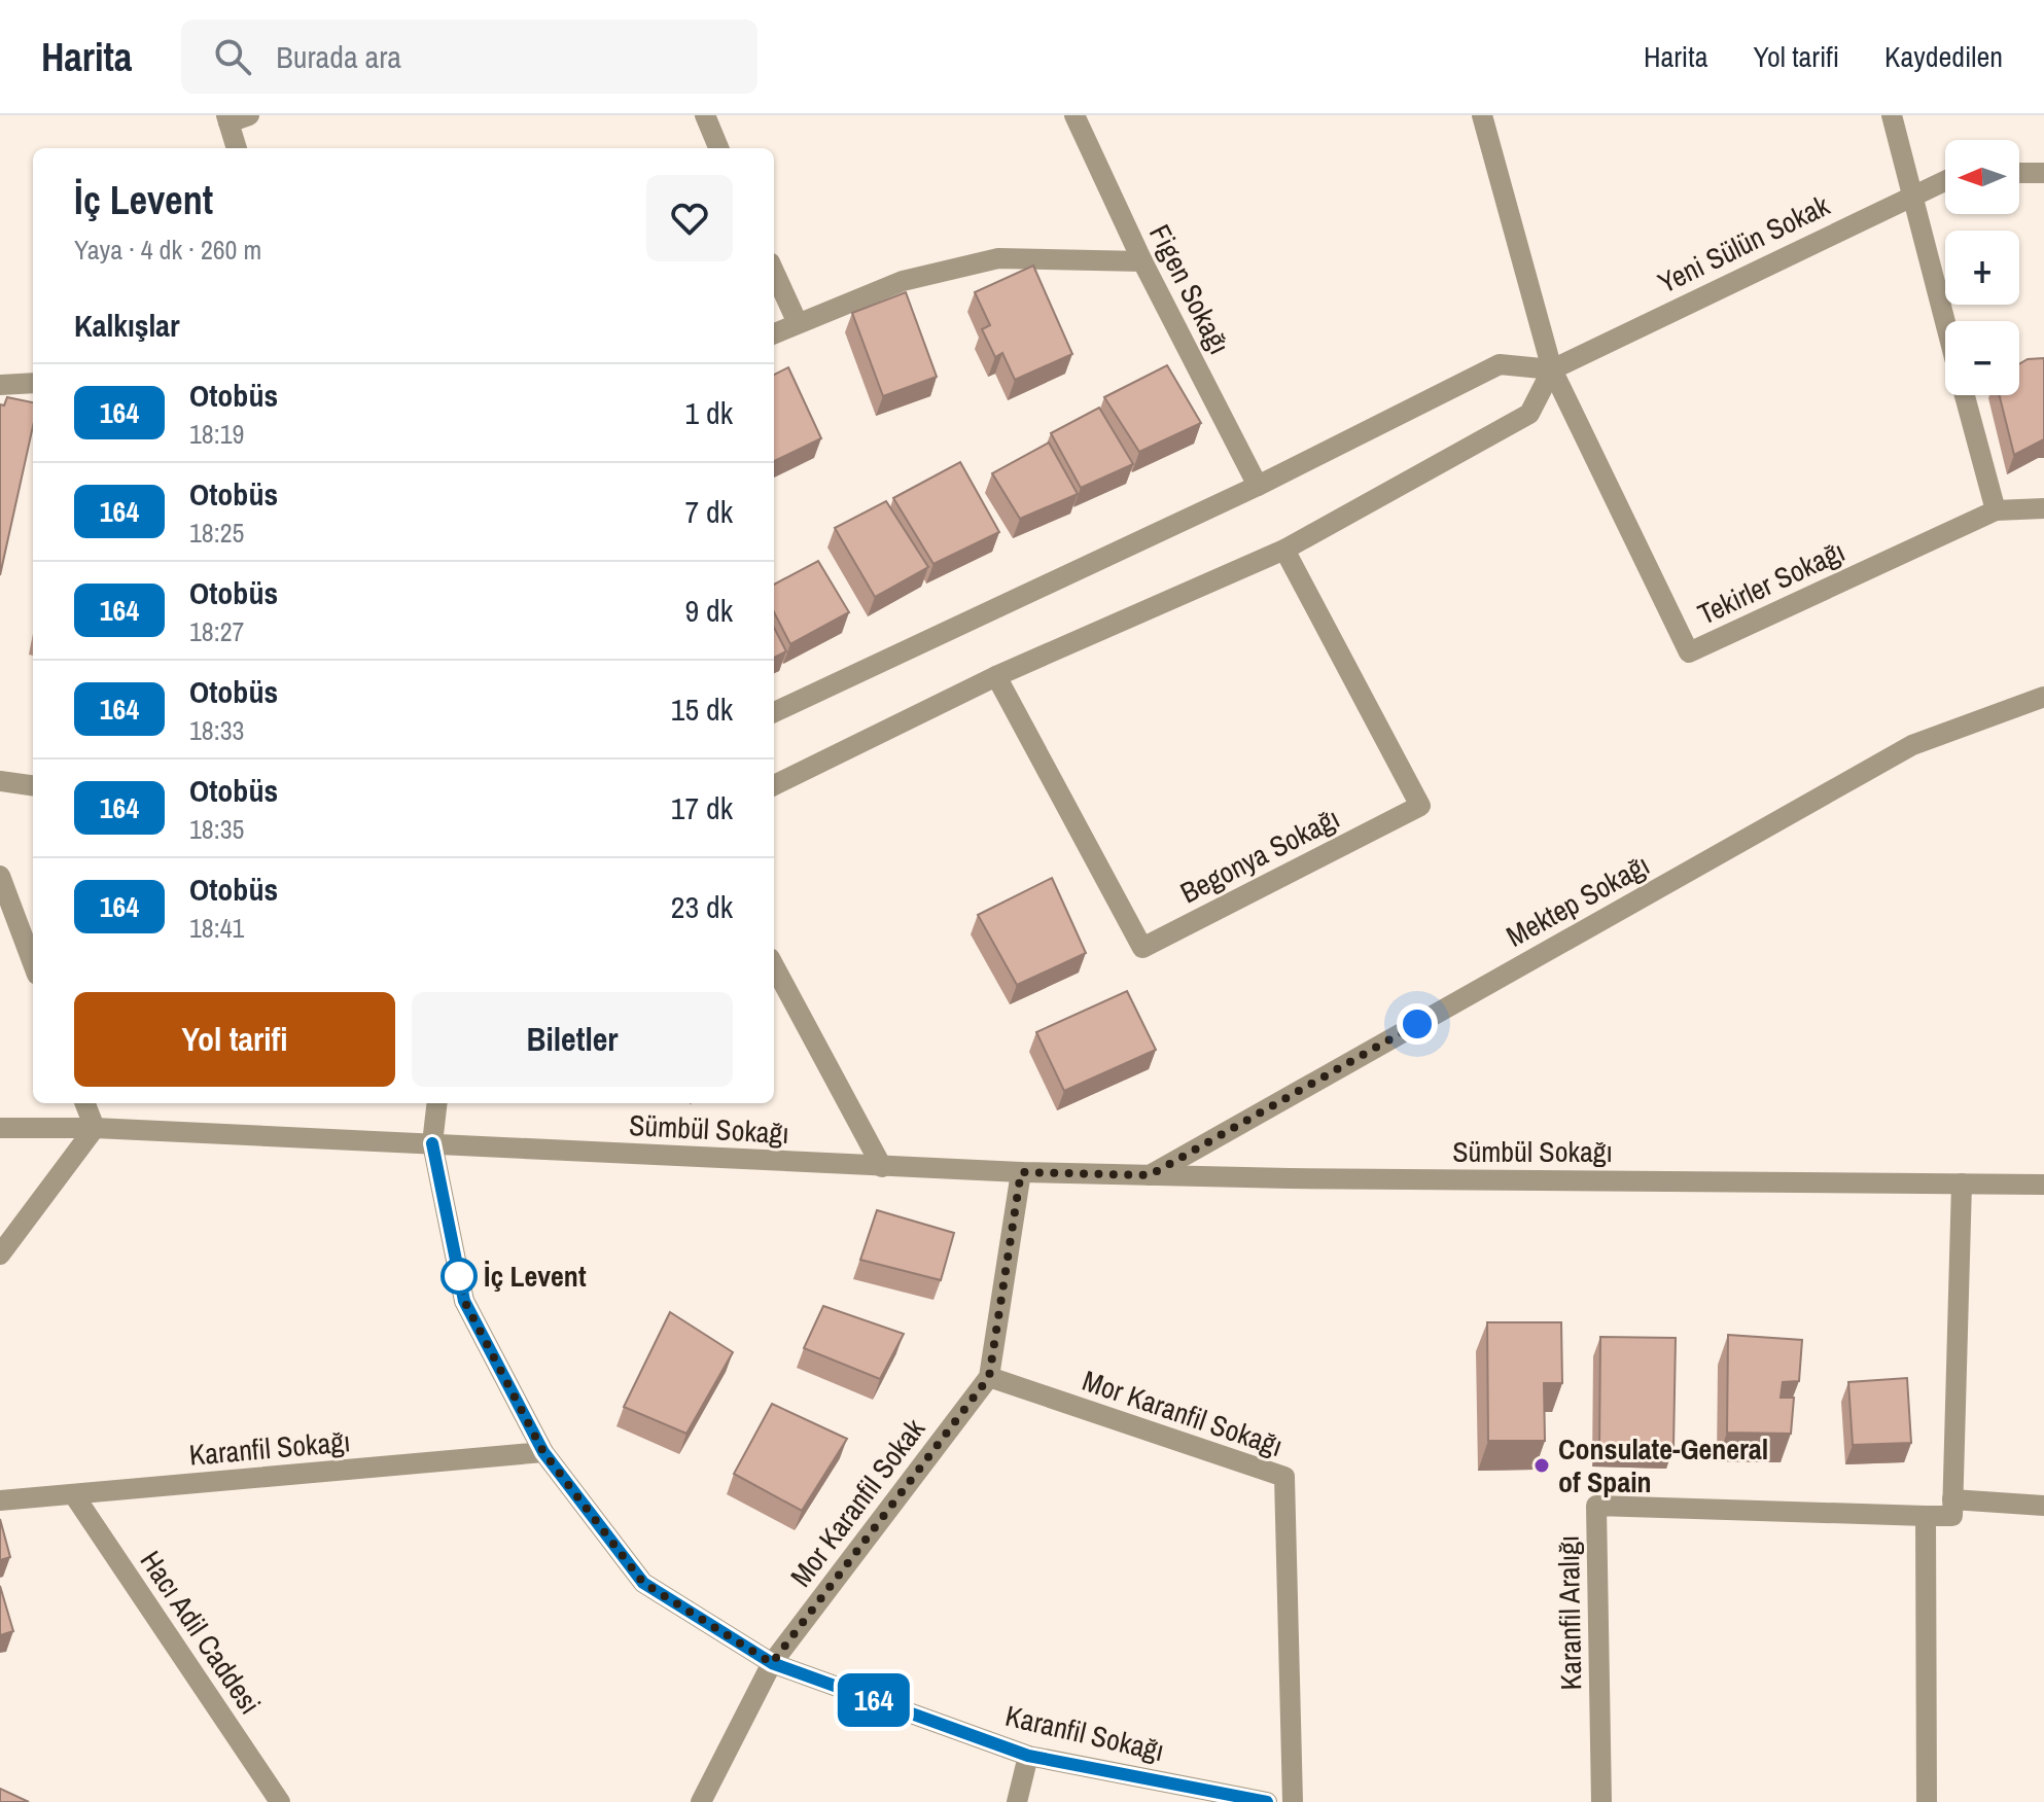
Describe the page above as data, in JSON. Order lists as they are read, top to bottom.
{
  "streets": {
    "street": [
      "Yeni Sülün Sokak",
      "Figen Sokağı",
      "Tekirler Sokağı",
      "Begonya Sokağı",
      "Mektep Sokağı",
      "Sümbül Sokağı",
      "Mor Karanfil Sokağı",
      "Karanfil Sokağı",
      "Mor Karanfil Sokak",
      "Karanfil Aralığı",
      "Hacı Adil Caddesi"
    ]
  },
  "crossings": [
    ["Yeni Sülün Sokak", "Tekirler Sokağı"],
    ["Mektep Sokağı", "Sümbül Sokağı"],
    ["Sümbül Sokağı", "Karanfil Sokağı"],
    ["Mor Karanfil Sokağı", "Mor Karanfil Sokak"],
    ["Karanfil Sokağı", "Mor Karanfil Sokak"],
    ["Karanfil Sokağı", "Hacı Adil Caddesi"]
  ],
  "places": ["İç Levent", "Consulate-General of Spain"],
  "lines": ["bus line 164"],
  "north": "left",
  "page": {
    "header": "Harita",
    "search": "Burada ara",
    "nav": ["Harita", "Yol tarifi", "Kaydedilen"],
    "on_map": "164",
    "map_buttons": ["+", "−"],
    "heading": [
      ["İç Levent", "Yaya · 4 dk · 260 m"],
      "Kalkışlar"
    ],
    "list": [
      {
        "mark": "164",
        "name": "Otobüs",
        "note": "18:19",
        "value": "1 dk"
      },
      {
        "mark": "164",
        "name": "Otobüs",
        "note": "18:25",
        "value": "7 dk"
      },
      {
        "mark": "164",
        "name": "Otobüs",
        "note": "18:27",
        "value": "9 dk"
      },
      {
        "mark": "164",
        "name": "Otobüs",
        "note": "18:33",
        "value": "15 dk"
      },
      {
        "mark": "164",
        "name": "Otobüs",
        "note": "18:35",
        "value": "17 dk"
      },
      {
        "mark": "164",
        "name": "Otobüs",
        "note": "18:41",
        "value": "23 dk"
      }
    ],
    "buttons": ["Yol tarifi", "Biletler"]
  }
}
